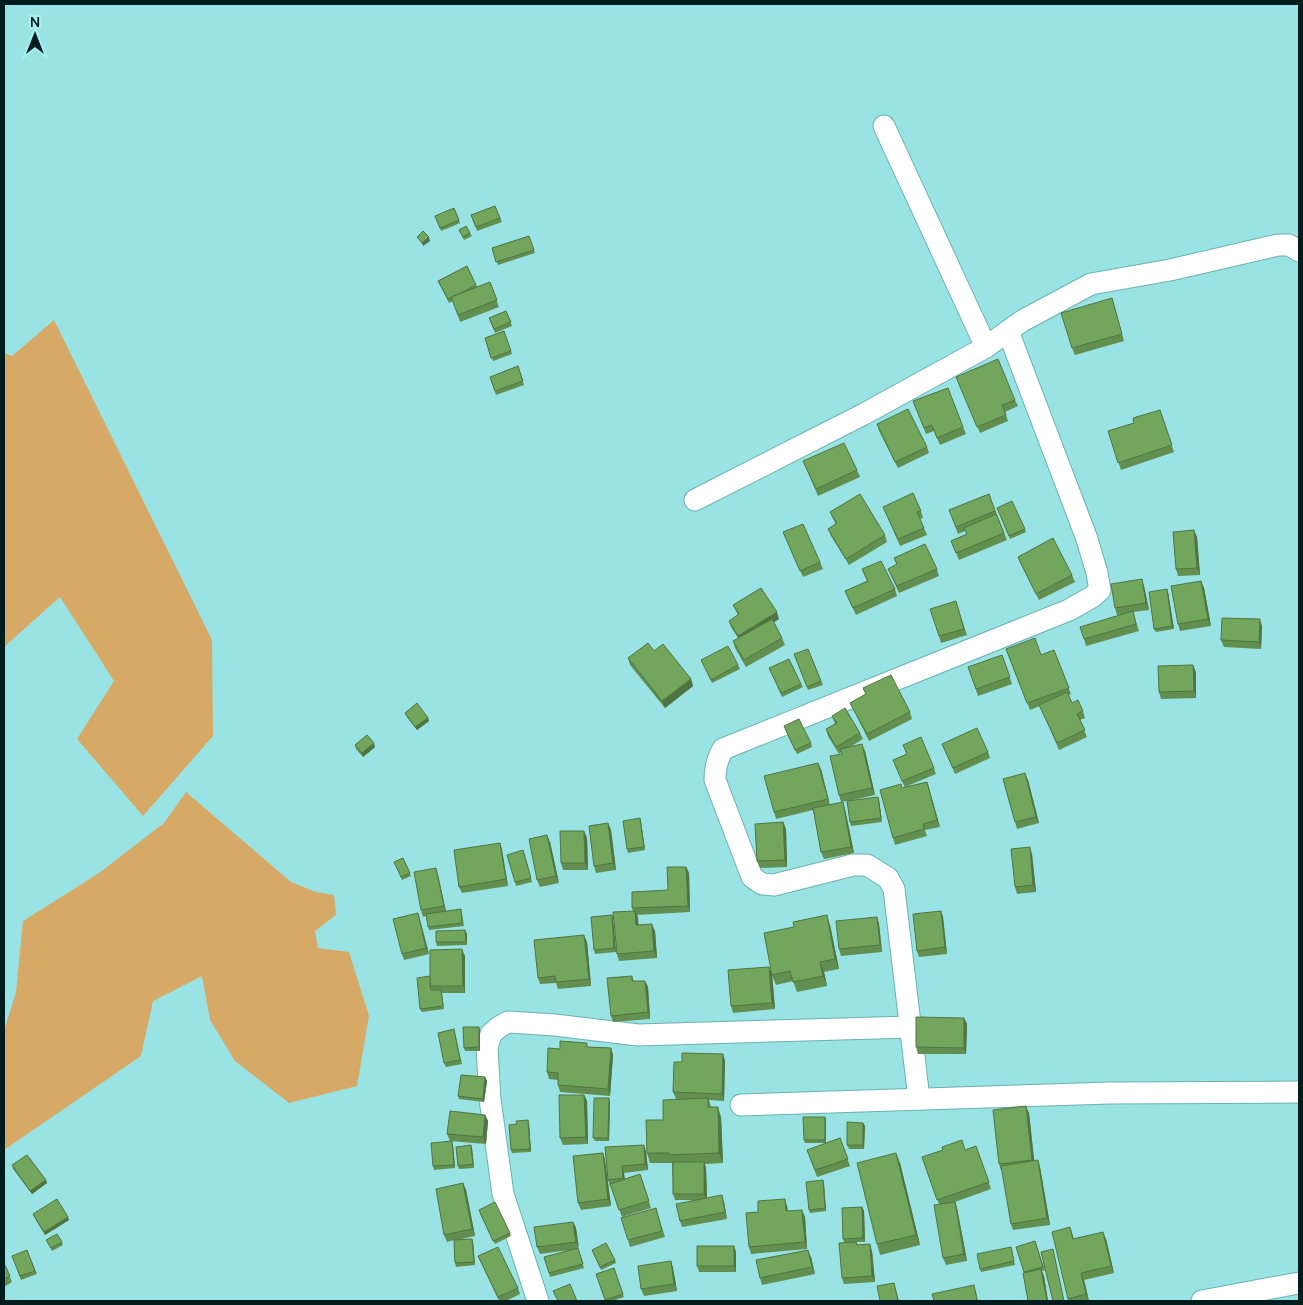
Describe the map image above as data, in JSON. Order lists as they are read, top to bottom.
{
  "north": "top"
}
